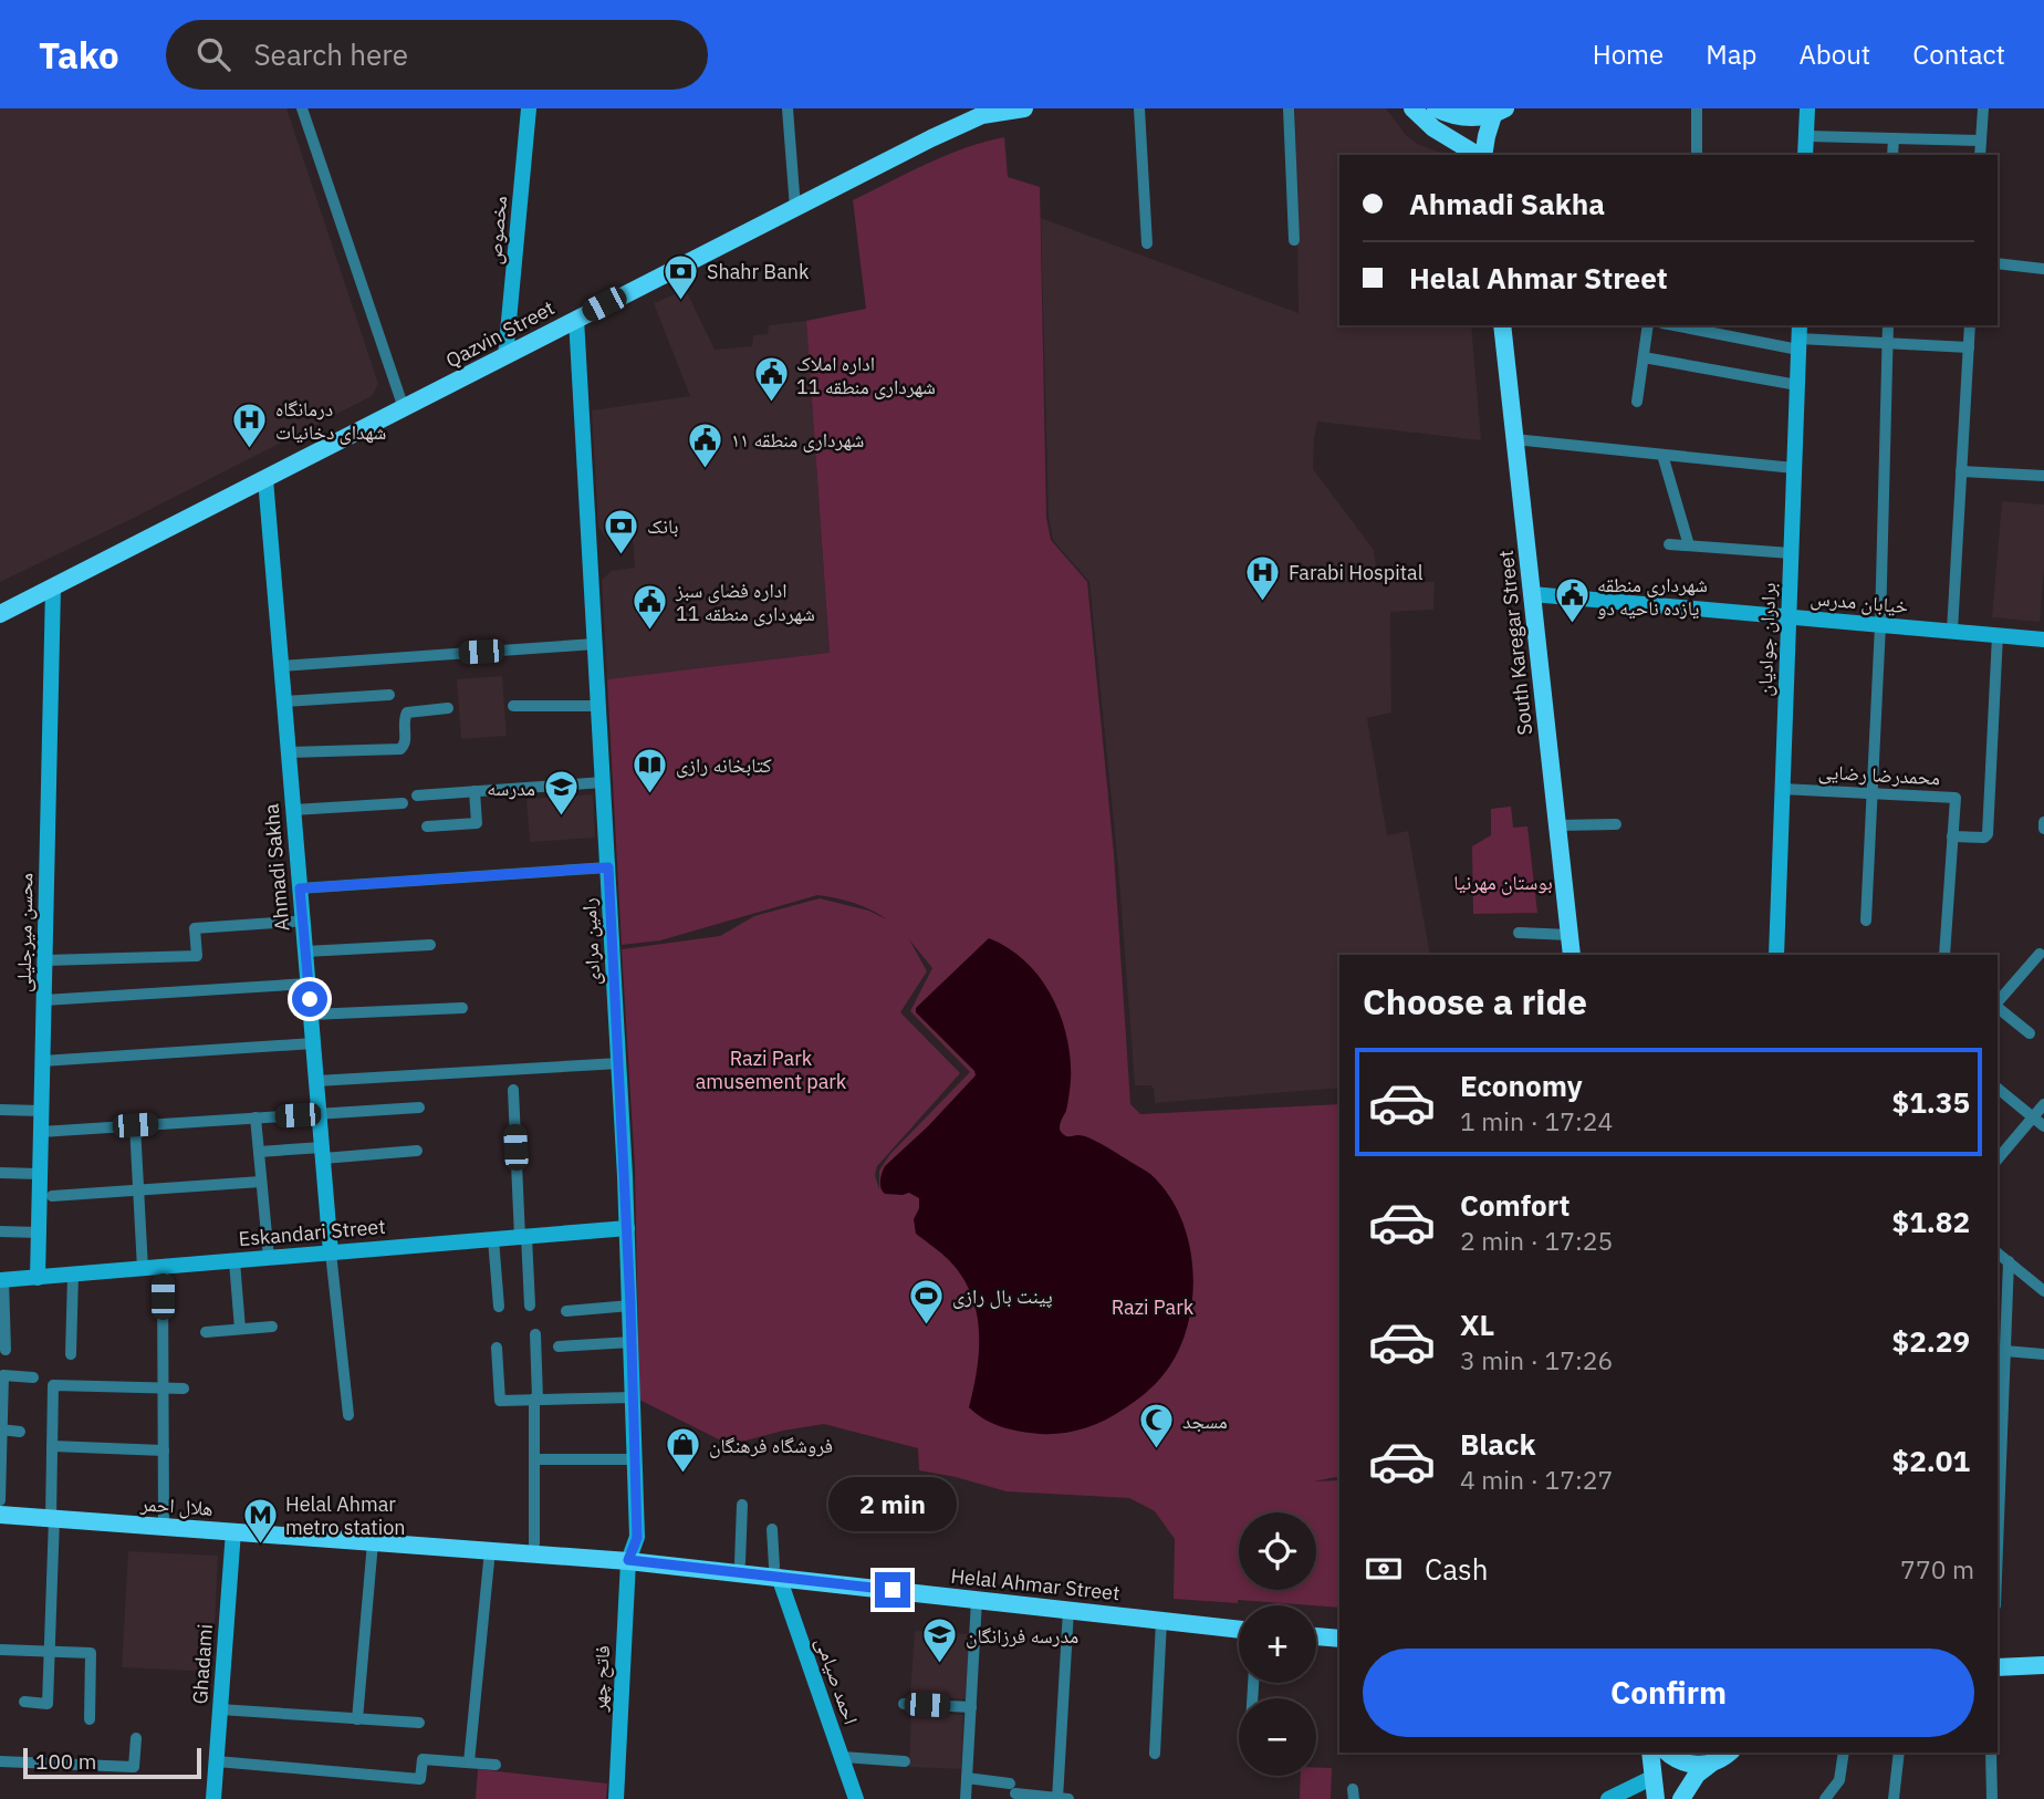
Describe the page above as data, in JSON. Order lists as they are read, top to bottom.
{
  "streets": {
    "main road": [
      "Qazvin Street",
      "South Karegar Street",
      "هلال احمر",
      "Helal Ahmar Street"
    ],
    "street": [
      "مخصوص",
      "خیابان مدرس",
      "برادران جوادیان",
      "محمدرضا رضایی",
      "Ahmadi Sakha",
      "محسن میرجلیلی",
      "رامین مرادی",
      "Eskandari Street",
      "Ghadami",
      "فاتح چهر",
      "احمد صیامی"
    ]
  },
  "crossings": [
    ["مخصوص", "Qazvin Street"],
    ["Qazvin Street", "Ahmadi Sakha"],
    ["Qazvin Street", "محسن میرجلیلی"],
    ["Qazvin Street", "رامین مرادی"],
    ["خیابان مدرس", "برادران جوادیان"],
    ["خیابان مدرس", "South Karegar Street"],
    ["برادران جوادیان", "محمدرضا رضایی"],
    ["Ahmadi Sakha", "Eskandari Street"],
    ["محسن میرجلیلی", "Eskandari Street"],
    ["رامین مرادی", "Eskandari Street"],
    ["رامین مرادی", "هلال احمر"],
    ["رامین مرادی", "Helal Ahmar Street"],
    ["رامین مرادی", "فاتح چهر"],
    ["هلال احمر", "Helal Ahmar Street"],
    ["هلال احمر", "Ghadami"],
    ["هلال احمر", "فاتح چهر"],
    ["Helal Ahmar Street", "فاتح چهر"],
    ["Helal Ahmar Street", "احمد صیامی"]
  ],
  "parks": ["بوستان مهرنیا", "Razi Park amusement park", "Razi Park"],
  "places": {
    "bank": ["Shahr Bank", "بانک"],
    "public building": [
      "اداره املاک شهرداری منطقه 11",
      "شهرداری منطقه ۱۱",
      "شهرداری منطقه یازده ناحیه دو",
      "اداره فضای سبز شهرداری منطقه 11"
    ],
    "hospital": ["درمانگاه شهدای دخانیات", "Farabi Hospital"],
    "library": ["کتابخانه رازی"],
    "school or university": ["مدرسه", "مدرسه فرزانگان"],
    "sports": ["پینت بال رازی"],
    "mosque": ["مسجد"],
    "shop": ["فروشگاه فرهنگان"],
    "metro station": ["Helal Ahmar metro station"]
  },
  "scale_bar": "100 m",
  "page": {
    "header": "Tako",
    "search": "Search here",
    "nav": [
      "Home",
      "Map",
      "About",
      "Contact"
    ],
    "banner": ["Ahmadi Sakha", "Helal Ahmar Street"],
    "heading": "Choose a ride",
    "list": [
      {
        "name": "Economy",
        "note": "1 min · 17:24",
        "value": "$1.35"
      },
      {
        "name": "Comfort",
        "note": "2 min · 17:25",
        "value": "$1.82"
      },
      {
        "name": "XL",
        "note": "3 min · 17:26",
        "value": "$2.29"
      },
      {
        "name": "Black",
        "note": "4 min · 17:27",
        "value": "$2.01"
      }
    ],
    "bubble": "2 min",
    "map_buttons": ["+", "−"],
    "pay": ["Cash", "770 m"],
    "buttons": "Confirm",
    "scale": "100 m"
  }
}
